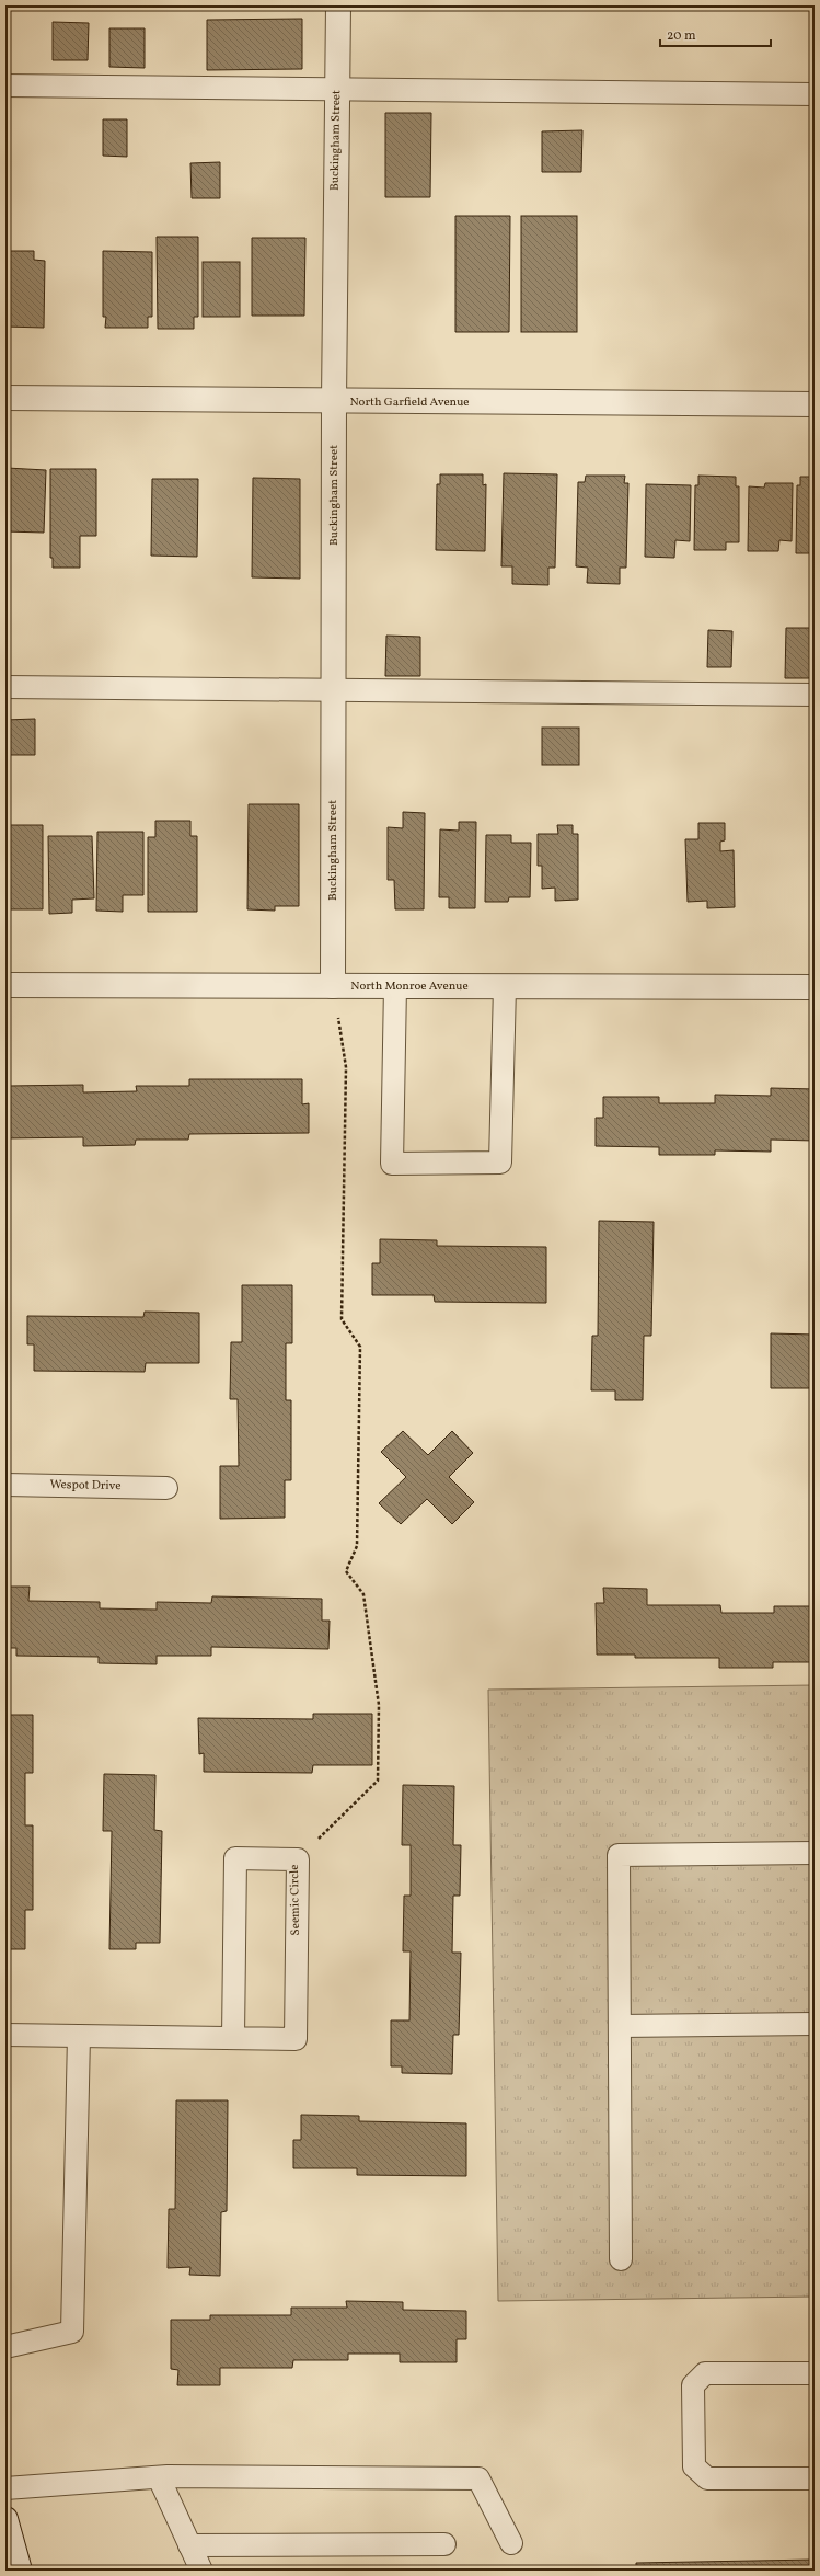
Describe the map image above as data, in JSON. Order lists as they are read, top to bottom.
{
  "streets": {
    "street": ["Buckingham Street", "North Garfield Avenue", "North Monroe Avenue"],
    "lane": ["Wespot Drive", "Seemic Circle"]
  },
  "crossings": [
    ["Buckingham Street", "North Garfield Avenue"],
    ["Buckingham Street", "North Monroe Avenue"]
  ],
  "scale_bar": "20 m"
}
